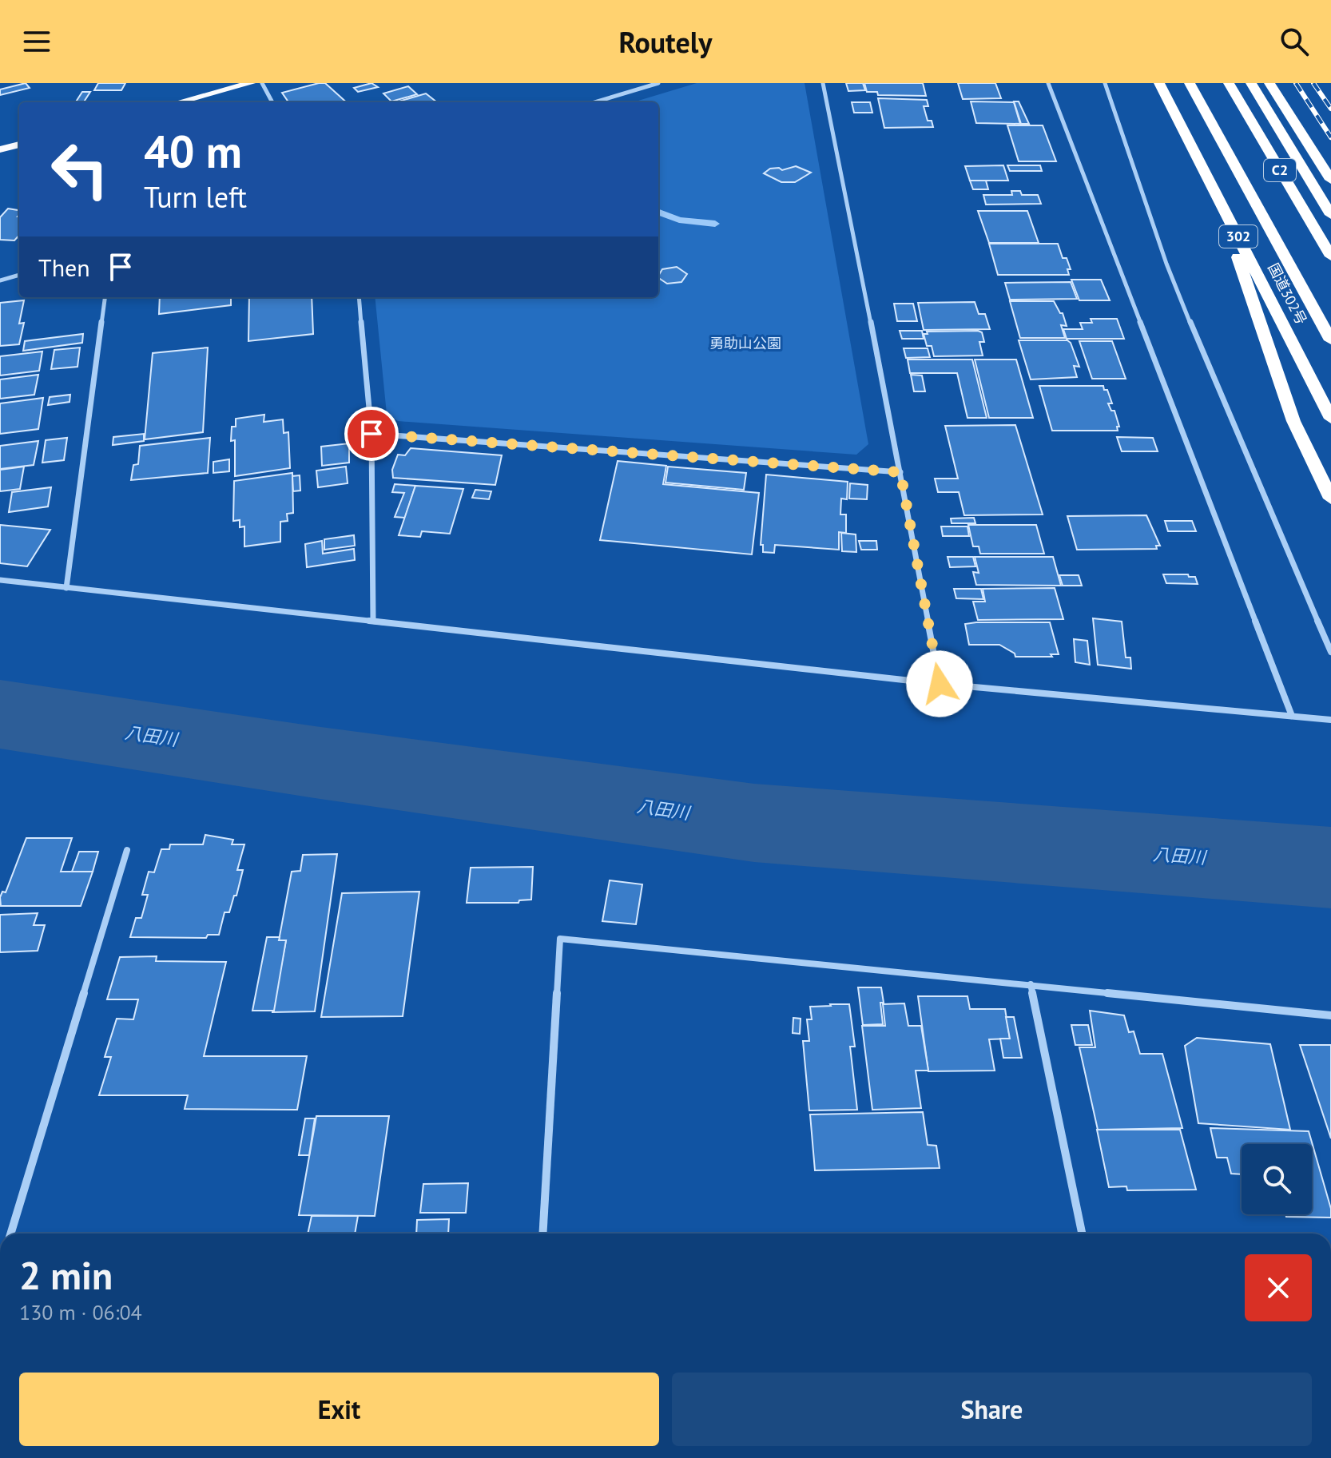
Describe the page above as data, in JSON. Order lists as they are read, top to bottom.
{
  "streets": {
    "highway": ["C2", "302", "国道302号"]
  },
  "water": ["八田川"],
  "parks": ["勇助山公園"],
  "page": {
    "header": "Routely",
    "turn": ["40 m", "Turn left"],
    "then": "Then",
    "heading": ["2 min", "130 m · 06:04"],
    "buttons": ["Exit", "Share"]
  }
}
